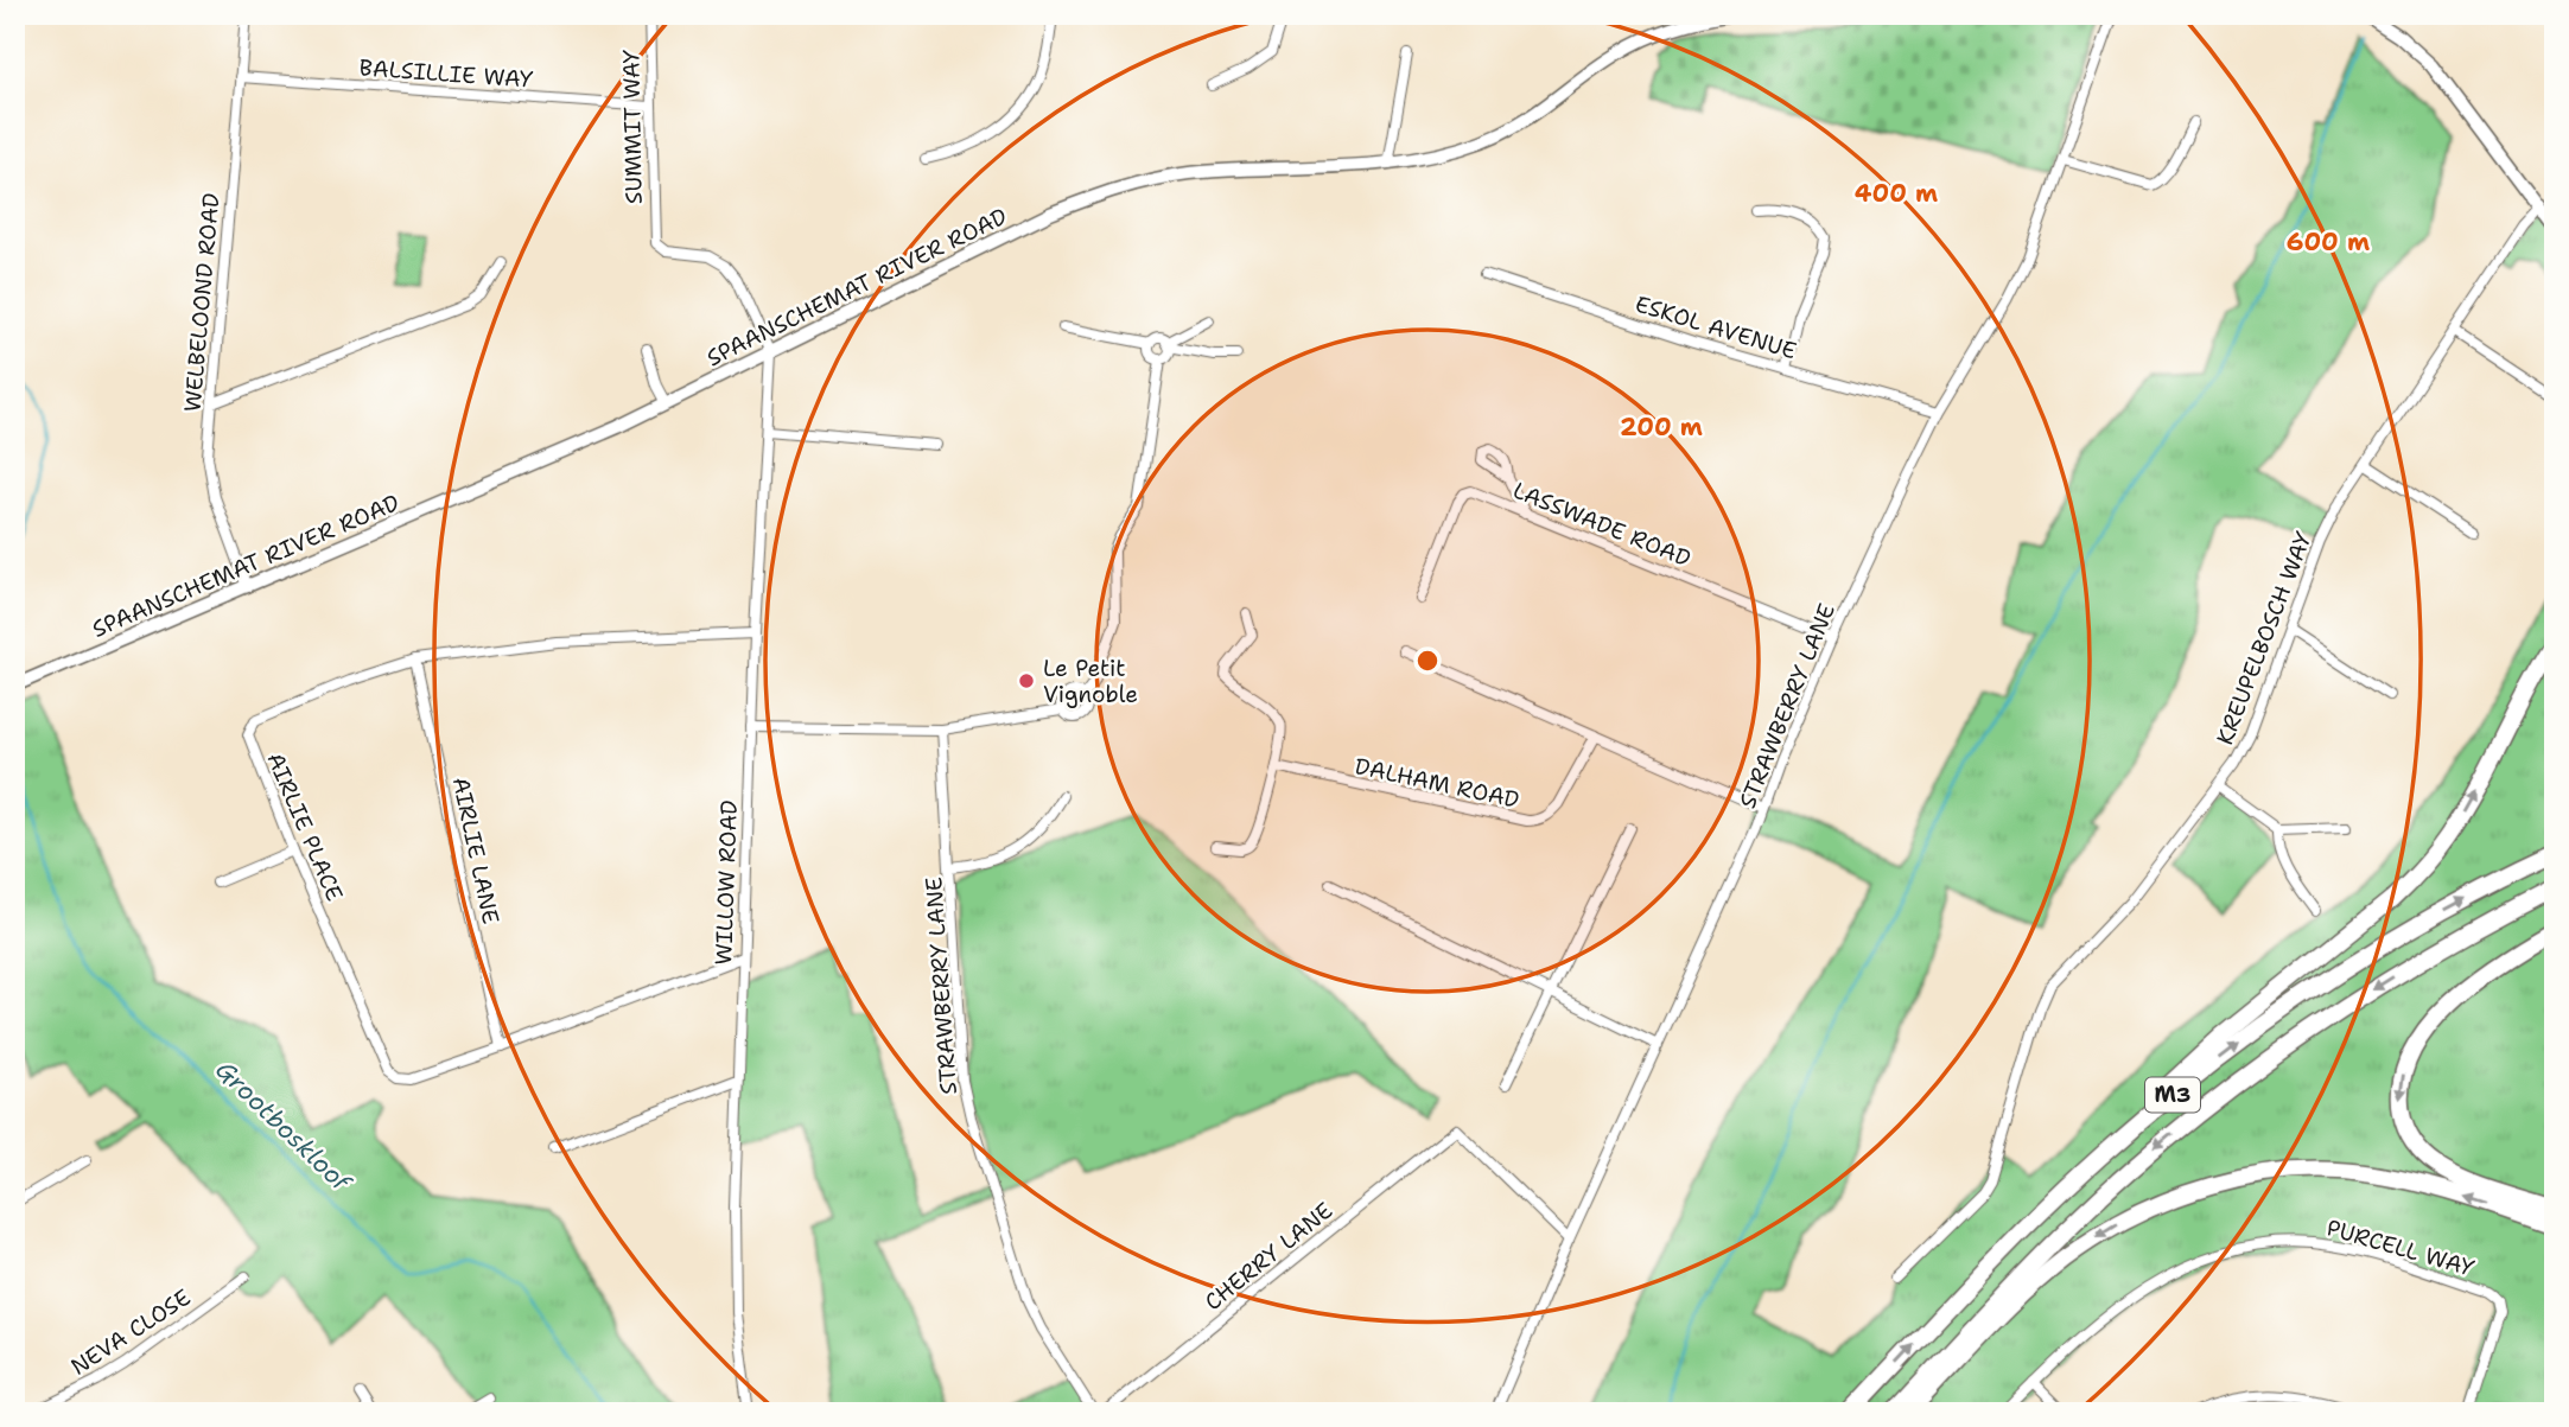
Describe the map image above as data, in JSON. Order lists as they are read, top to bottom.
{
  "streets": {
    "highway": ["M3"],
    "main road": ["SPAANSCHEMAT RIVER ROAD"],
    "street": [
      "BALSILLIE WAY",
      "SUMMIT WAY",
      "WELBELOOND ROAD",
      "ESKOL AVENUE",
      "LASSWADE ROAD",
      "KREUPELBOSCH WAY",
      "STRAWBERRY LANE",
      "DALHAM ROAD",
      "AIRLIE PLACE",
      "AIRLIE LANE",
      "WILLOW ROAD",
      "PURCELL WAY",
      "CHERRY LANE",
      "NEVA CLOSE"
    ]
  },
  "crossings": [
    ["BALSILLIE WAY", "SUMMIT WAY"],
    ["BALSILLIE WAY", "WELBELOOND ROAD"],
    ["SUMMIT WAY", "SPAANSCHEMAT RIVER ROAD"],
    ["SUMMIT WAY", "WILLOW ROAD"],
    ["SPAANSCHEMAT RIVER ROAD", "WELBELOOND ROAD"],
    ["SPAANSCHEMAT RIVER ROAD", "WILLOW ROAD"],
    ["ESKOL AVENUE", "STRAWBERRY LANE"],
    ["LASSWADE ROAD", "STRAWBERRY LANE"],
    ["STRAWBERRY LANE", "CHERRY LANE"],
    ["AIRLIE PLACE", "AIRLIE LANE"],
    ["AIRLIE PLACE", "WILLOW ROAD"]
  ],
  "water": ["Grootboskloof"],
  "places": ["Le Petit Vignoble"],
  "rings": ["400 m", "600 m", "200 m"]
}
